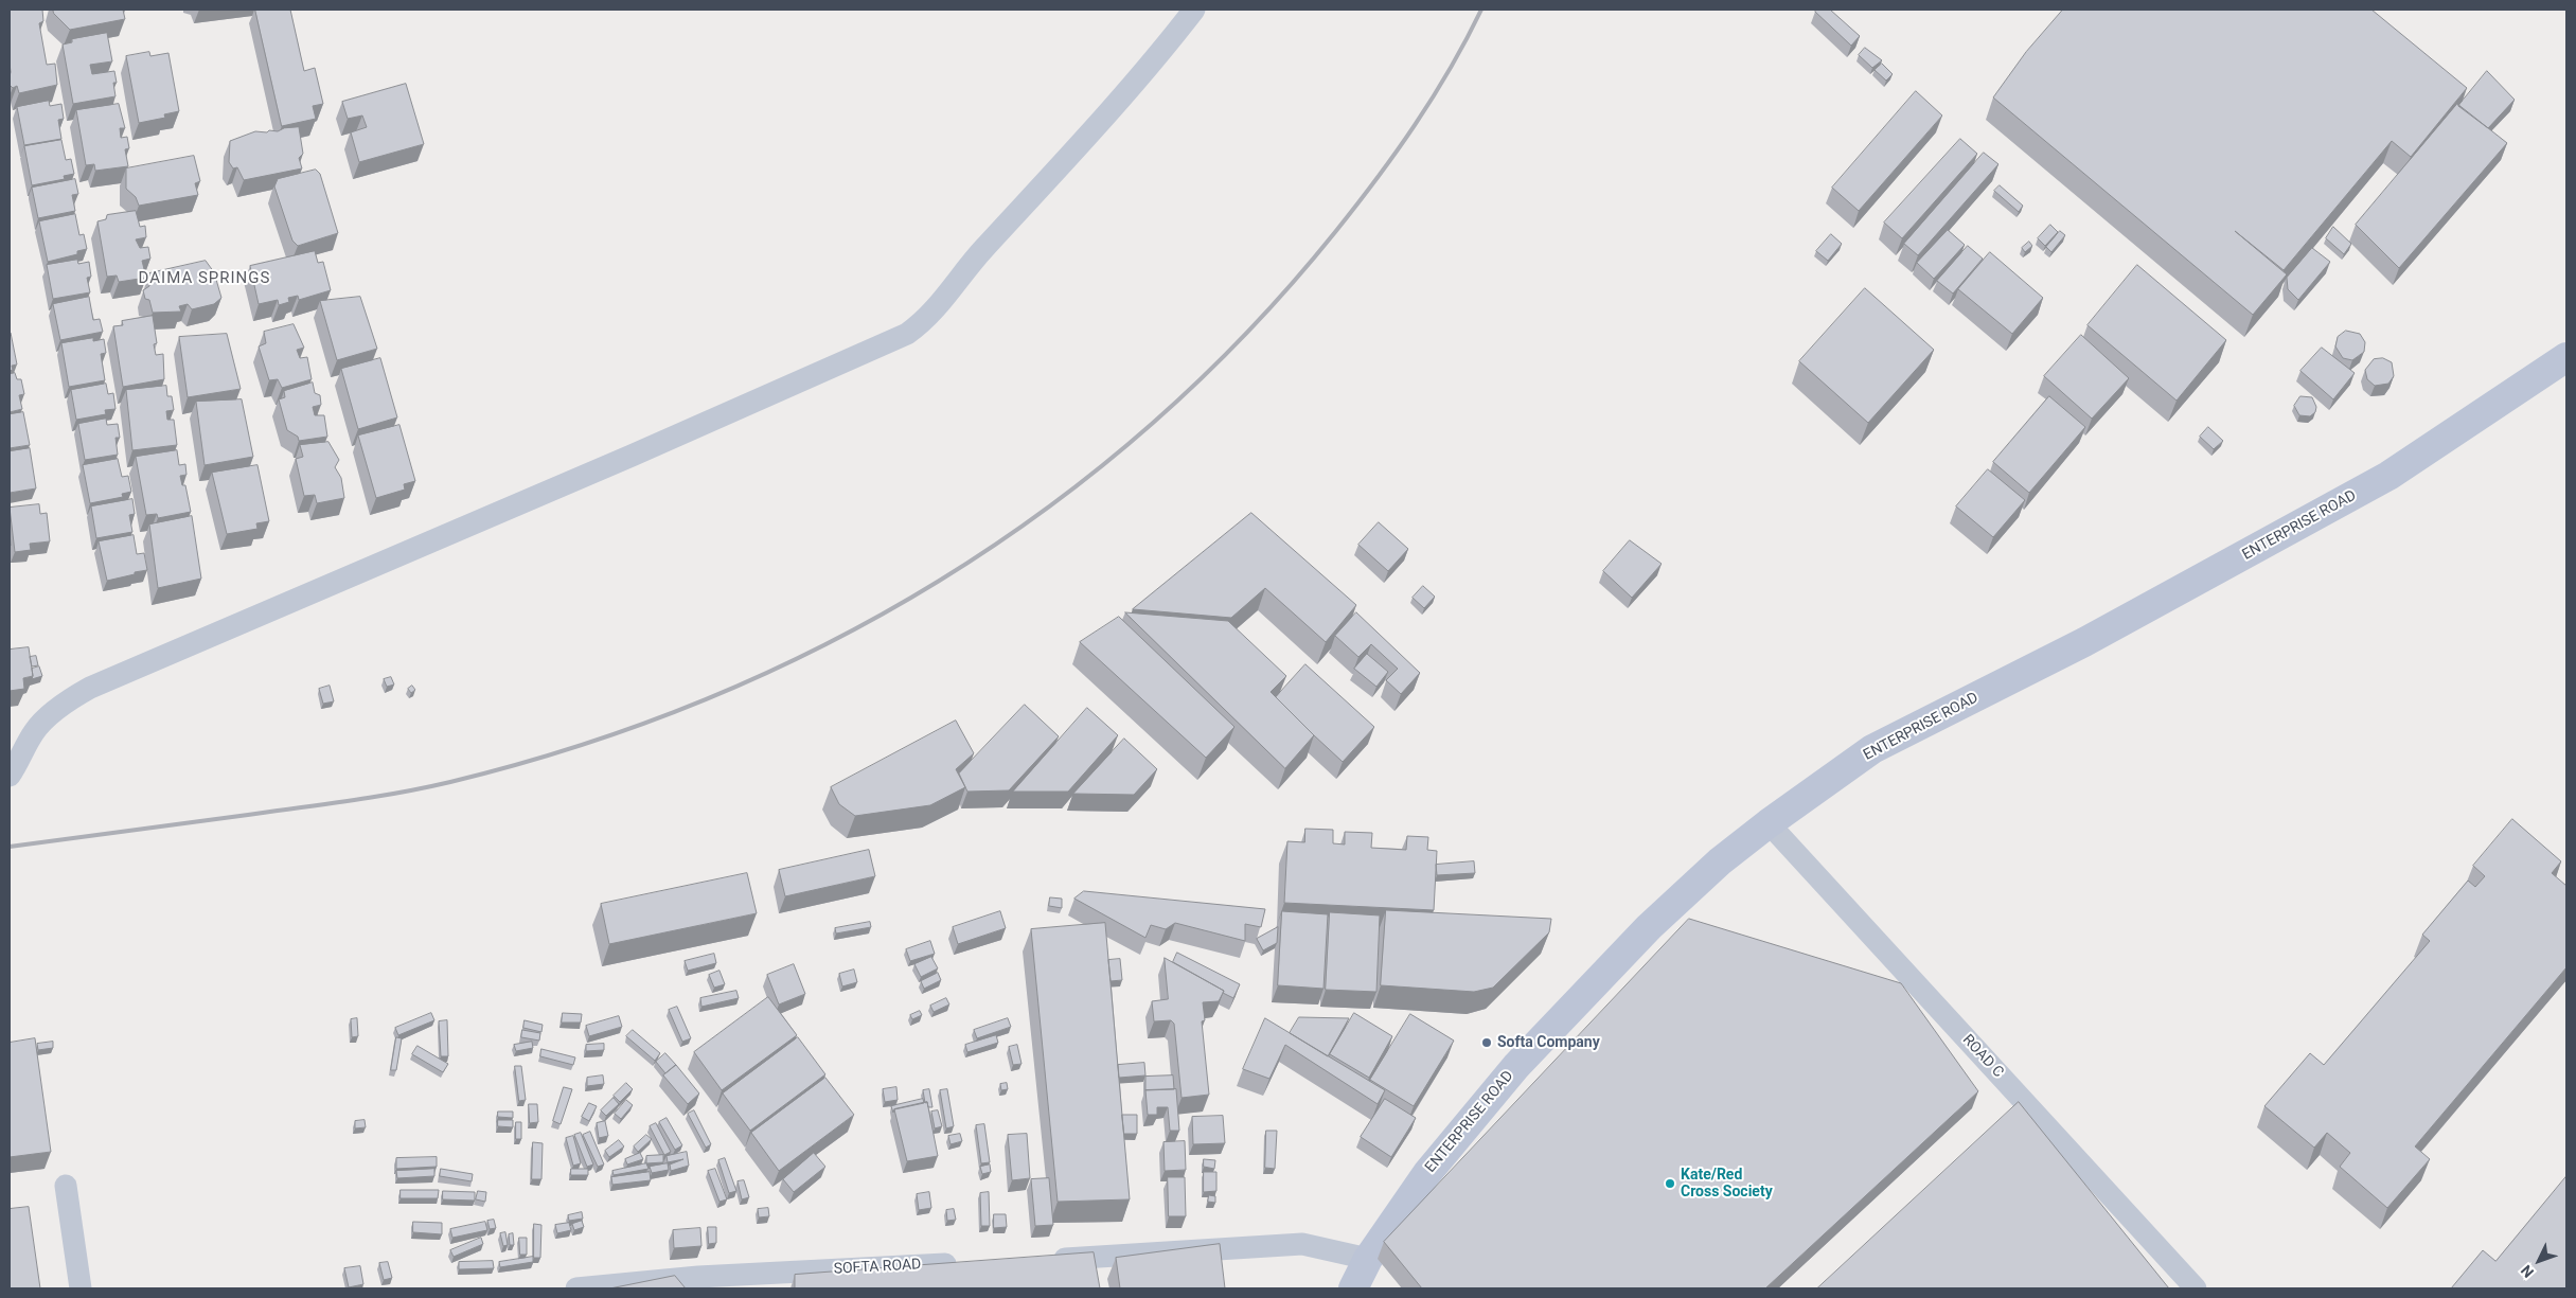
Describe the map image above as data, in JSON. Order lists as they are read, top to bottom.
{
  "streets": {
    "main road": ["ENTERPRISE ROAD"],
    "street": ["ROAD C", "SOFTA ROAD"]
  },
  "crossings": [
    ["ENTERPRISE ROAD", "ROAD C"]
  ],
  "districts": ["DAIMA SPRINGS"],
  "places": ["Softa Company", "Kate/Red Cross Society"],
  "north": "bottom left"
}
